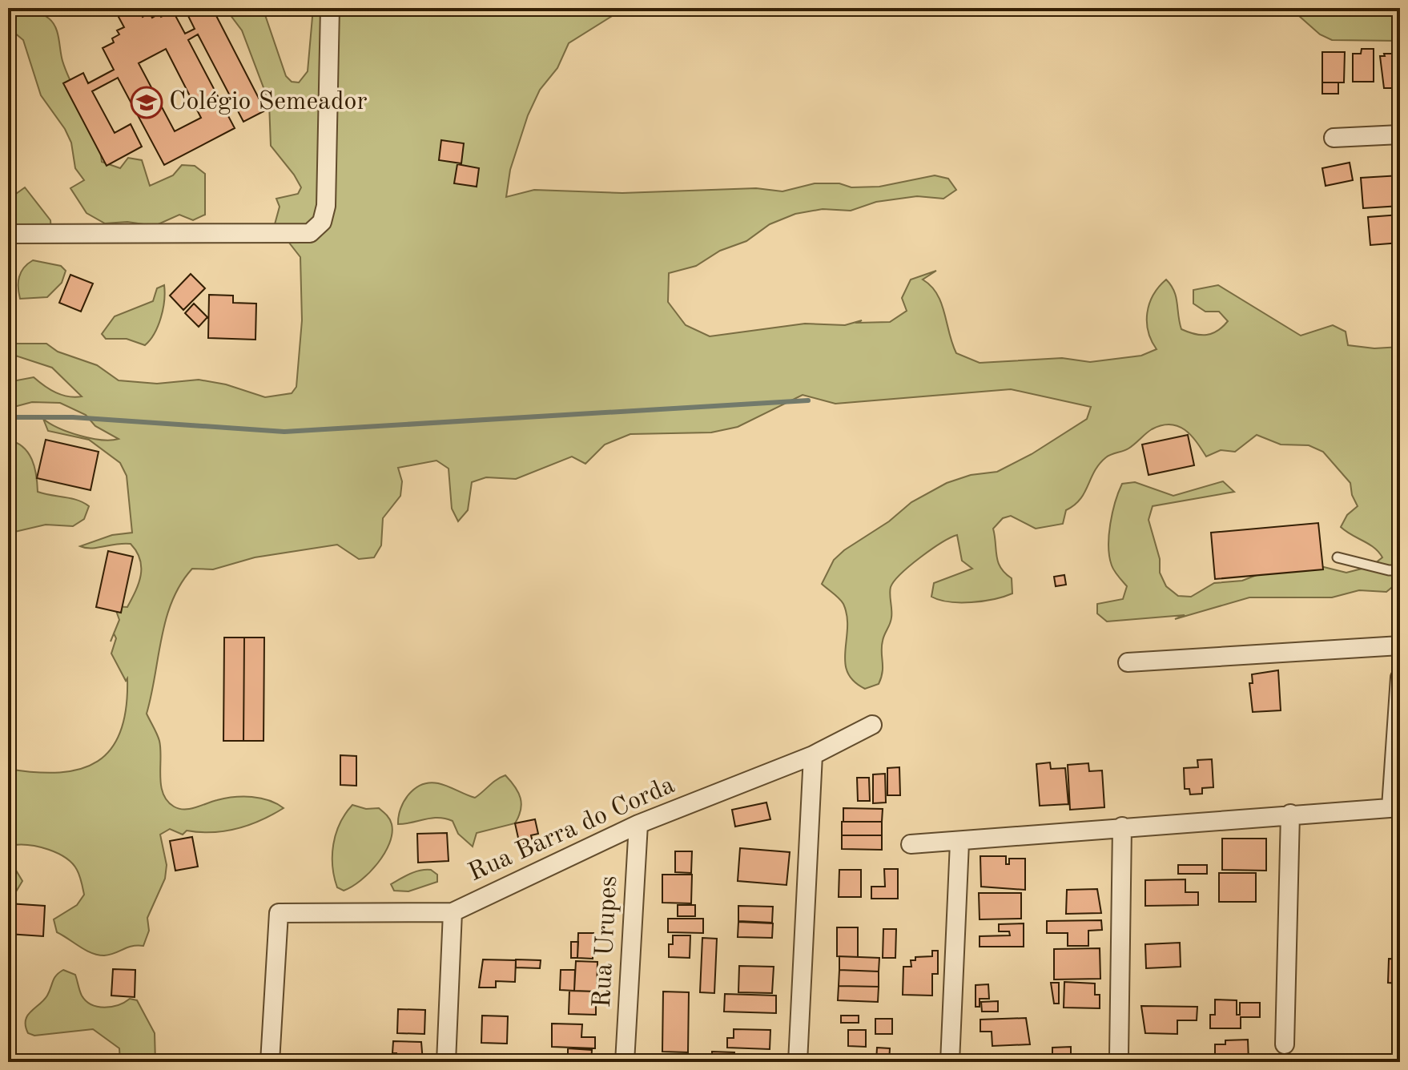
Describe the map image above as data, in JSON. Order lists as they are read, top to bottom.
{
  "streets": {
    "street": ["Rua Barra do Corda", "Rua Urupes"]
  },
  "crossings": [
    ["Rua Barra do Corda", "Rua Urupes"]
  ],
  "places": {
    "school or university": ["Colégio Semeador"]
  }
}
